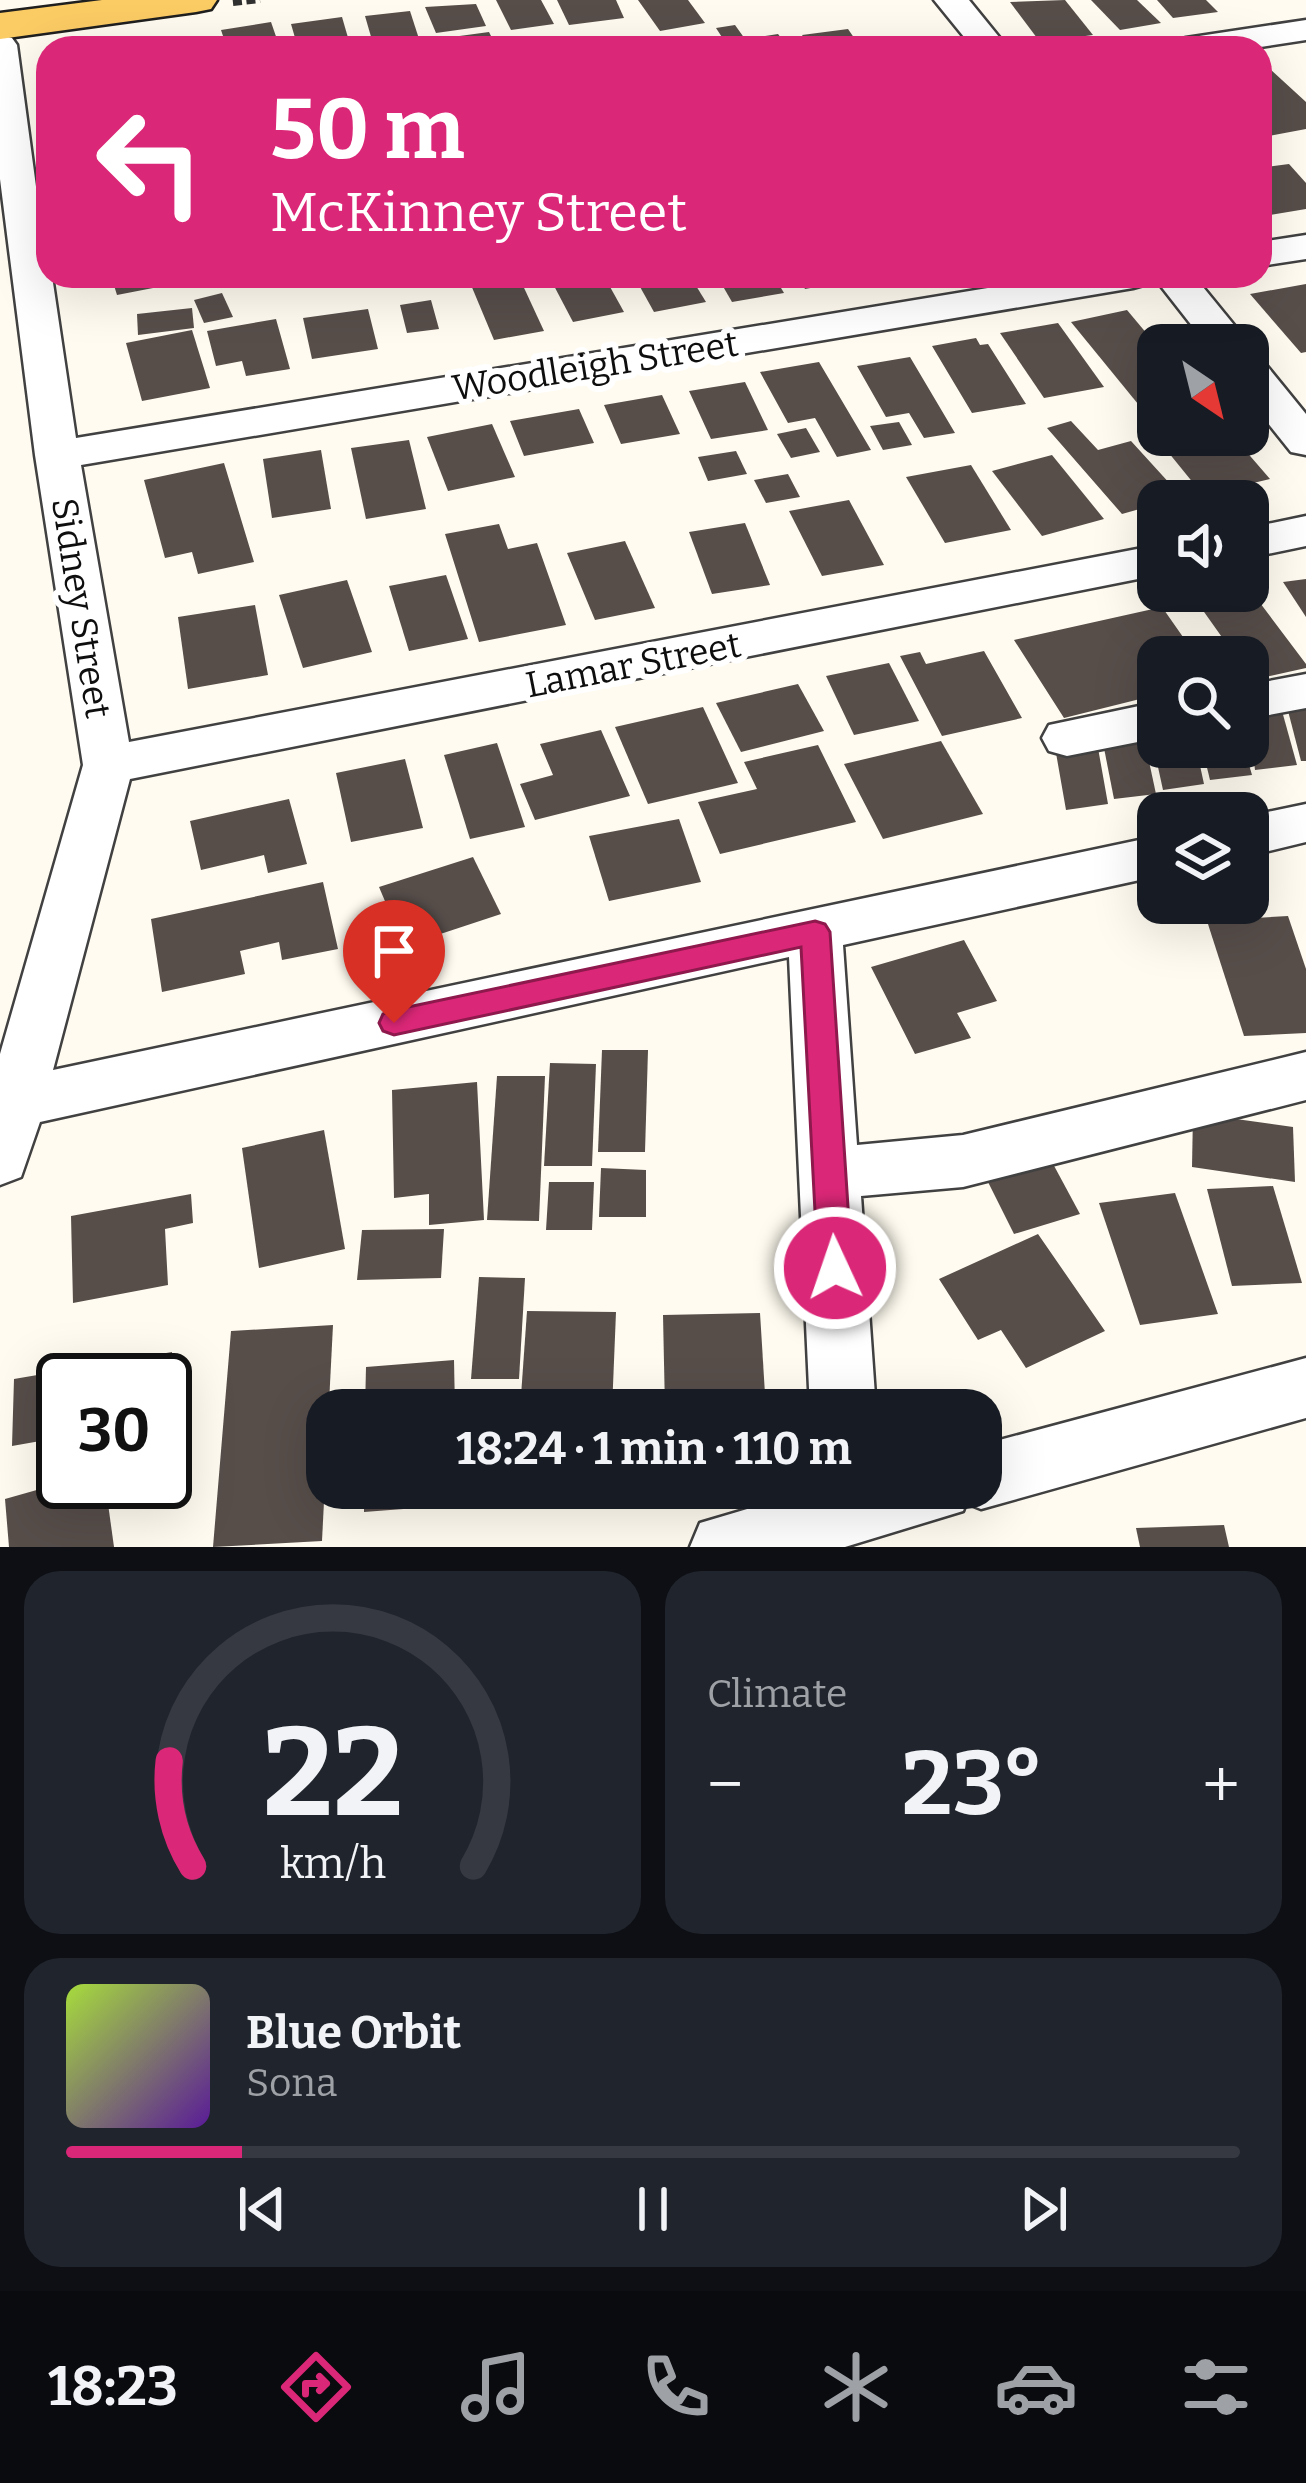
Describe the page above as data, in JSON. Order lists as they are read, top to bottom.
{
  "streets": {
    "street": ["Woodleigh Street", "Sidney Street", "Lamar Street"]
  },
  "crossings": [
    ["Woodleigh Street", "Sidney Street"],
    ["Sidney Street", "Lamar Street"]
  ],
  "north": "bottom right",
  "page": {
    "turn": ["50 m", "McKinney Street"],
    "limit": "30",
    "trip": "18:24 · 1 min · 110 m",
    "tile": "Climate",
    "heat": ["−", "23°", "+"],
    "song": ["Blue Orbit", "Sona"],
    "tabs": "18:23",
    "gauge": ["22", "km/h"]
  }
}
